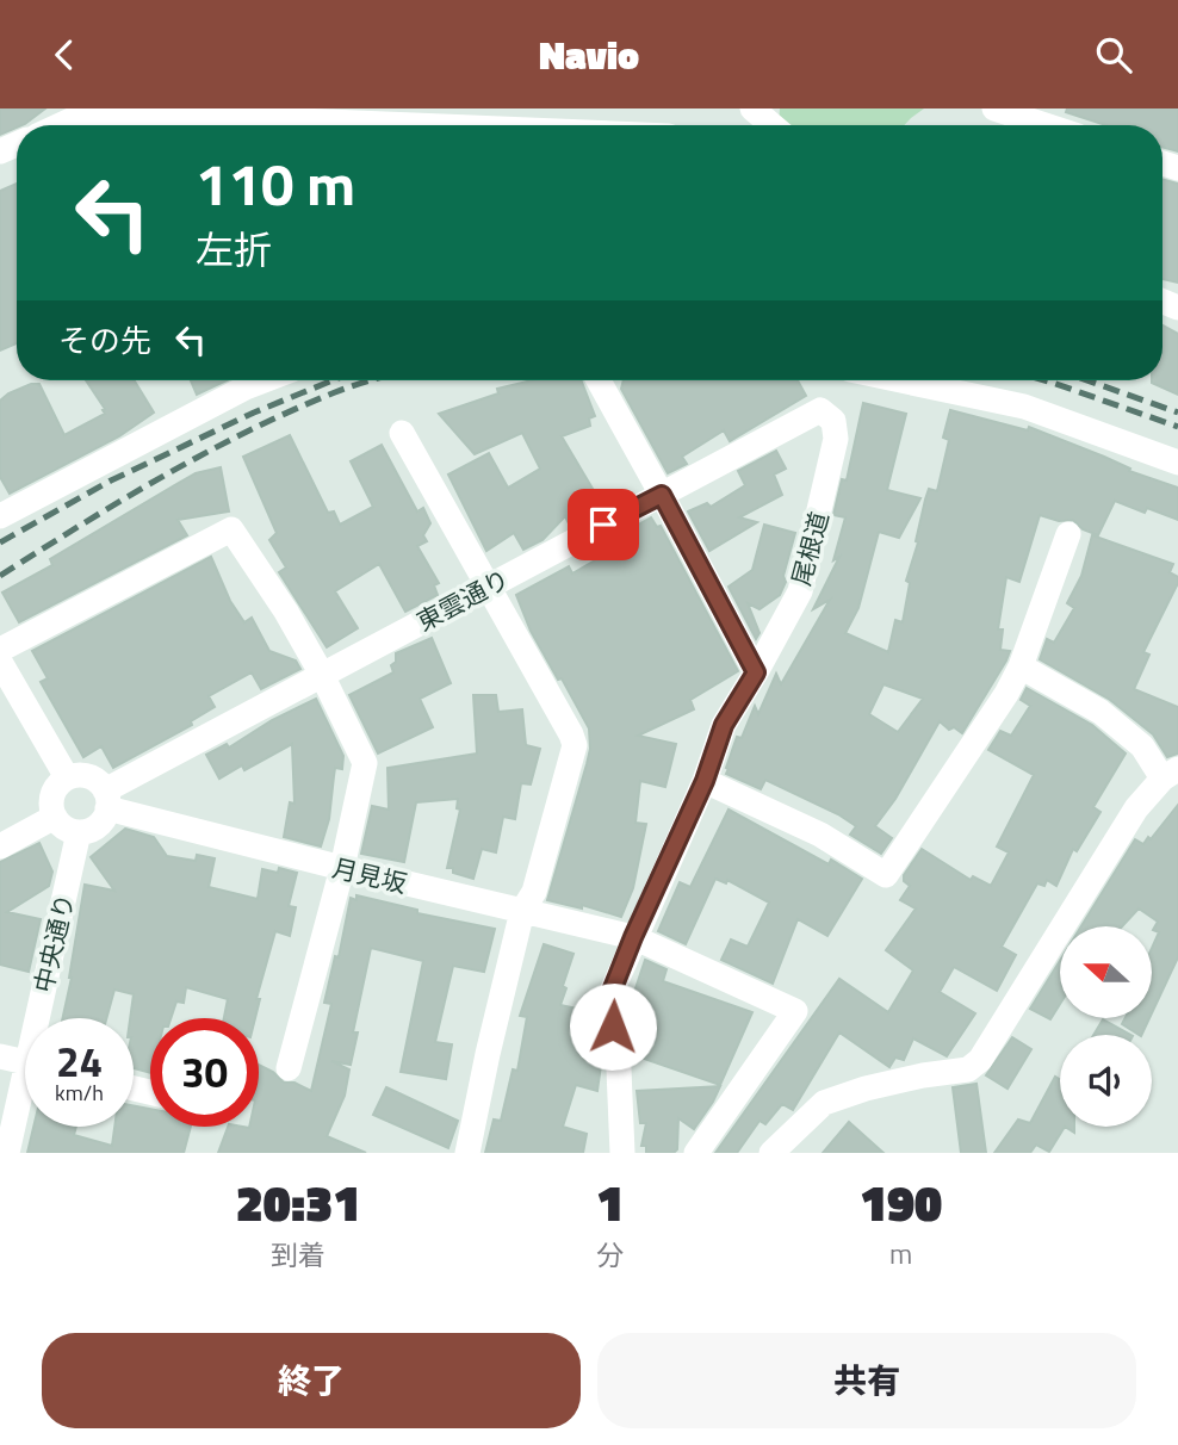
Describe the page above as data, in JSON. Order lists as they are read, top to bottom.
{
  "streets": {
    "street": [
      "尾根道",
      "東雲通り",
      "月見坂",
      "中央通り"
    ]
  },
  "crossings": [
    ["尾根道", "東雲通り"],
    ["尾根道", "月見坂"],
    ["東雲通り", "月見坂"],
    ["東雲通り", "中央通り"],
    ["月見坂", "中央通り"]
  ],
  "north": "left",
  "page": {
    "header": "Navio",
    "turn": ["110 m", "左折"],
    "then": "その先",
    "speed": "24 km/h",
    "limit": "30",
    "eta": [
      "20:31",
      "到着",
      "1",
      "分",
      "190",
      "m"
    ],
    "buttons": ["終了", "共有"]
  }
}
